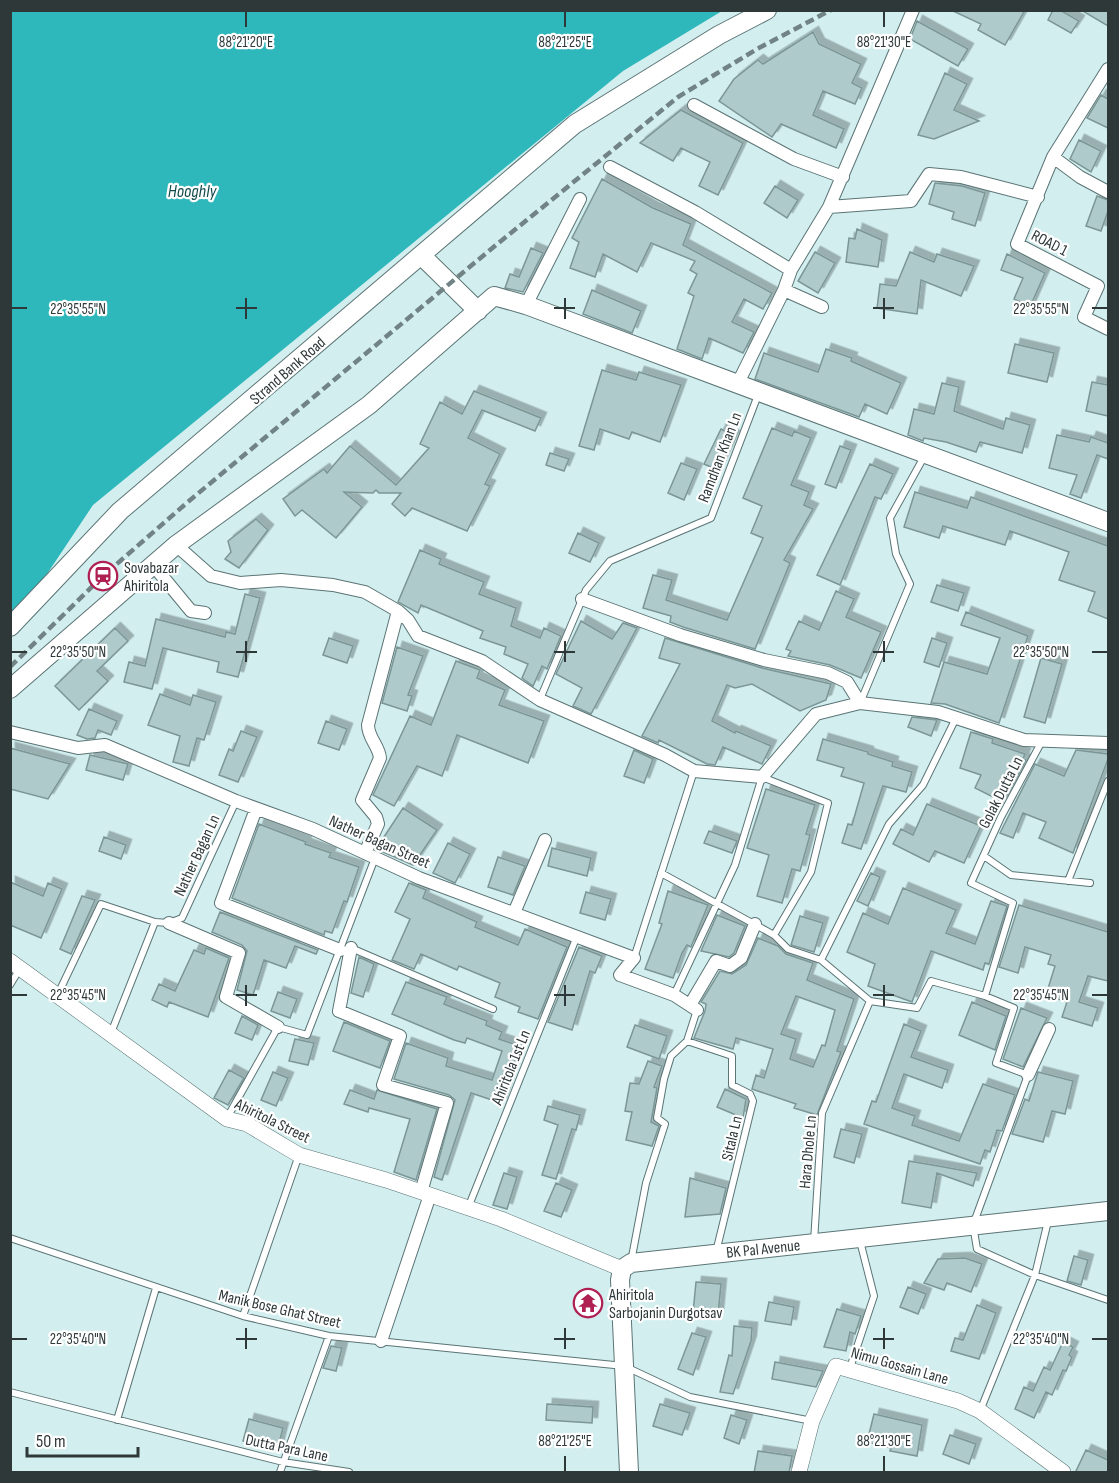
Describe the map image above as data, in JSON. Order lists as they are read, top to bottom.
{
  "streets": {
    "main road": ["Strand Bank Road", "BK Pal Avenue"],
    "street": [
      "ROAD 1",
      "Nather Bagan Street",
      "Ahiritola Street",
      "Nimu Gossain Lane"
    ],
    "lane": [
      "Ramdhan Khan Ln",
      "Golak Dutta Ln",
      "Nather Bagan Ln",
      "Ahiritola 1st Ln",
      "Sitala Ln",
      "Hara Dhole Ln",
      "Manik Bose Ghat Street",
      "Dutta Para Lane"
    ]
  },
  "crossings": [
    ["Nather Bagan Street", "Nather Bagan Ln"],
    ["Nather Bagan Street", "Ahiritola 1st Ln"],
    ["Ahiritola 1st Ln", "Ahiritola Street"],
    ["Ahiritola Street", "BK Pal Avenue"],
    ["Hara Dhole Ln", "BK Pal Avenue"],
    ["Manik Bose Ghat Street", "Nimu Gossain Lane"]
  ],
  "water": ["Hooghly"],
  "places": {
    "station": ["Sovabazar Ahiritola"],
    "temple": ["Ahiritola Sarbojanin Durgotsav"]
  },
  "scale_bar": "50 m",
  "coordinates": [
    "88°21'20\"E",
    "88°21'25\"E",
    "88°21'30\"E",
    "22°35'55\"N",
    "22°35'50\"N",
    "22°35'45\"N",
    "22°35'40\"N"
  ]
}
